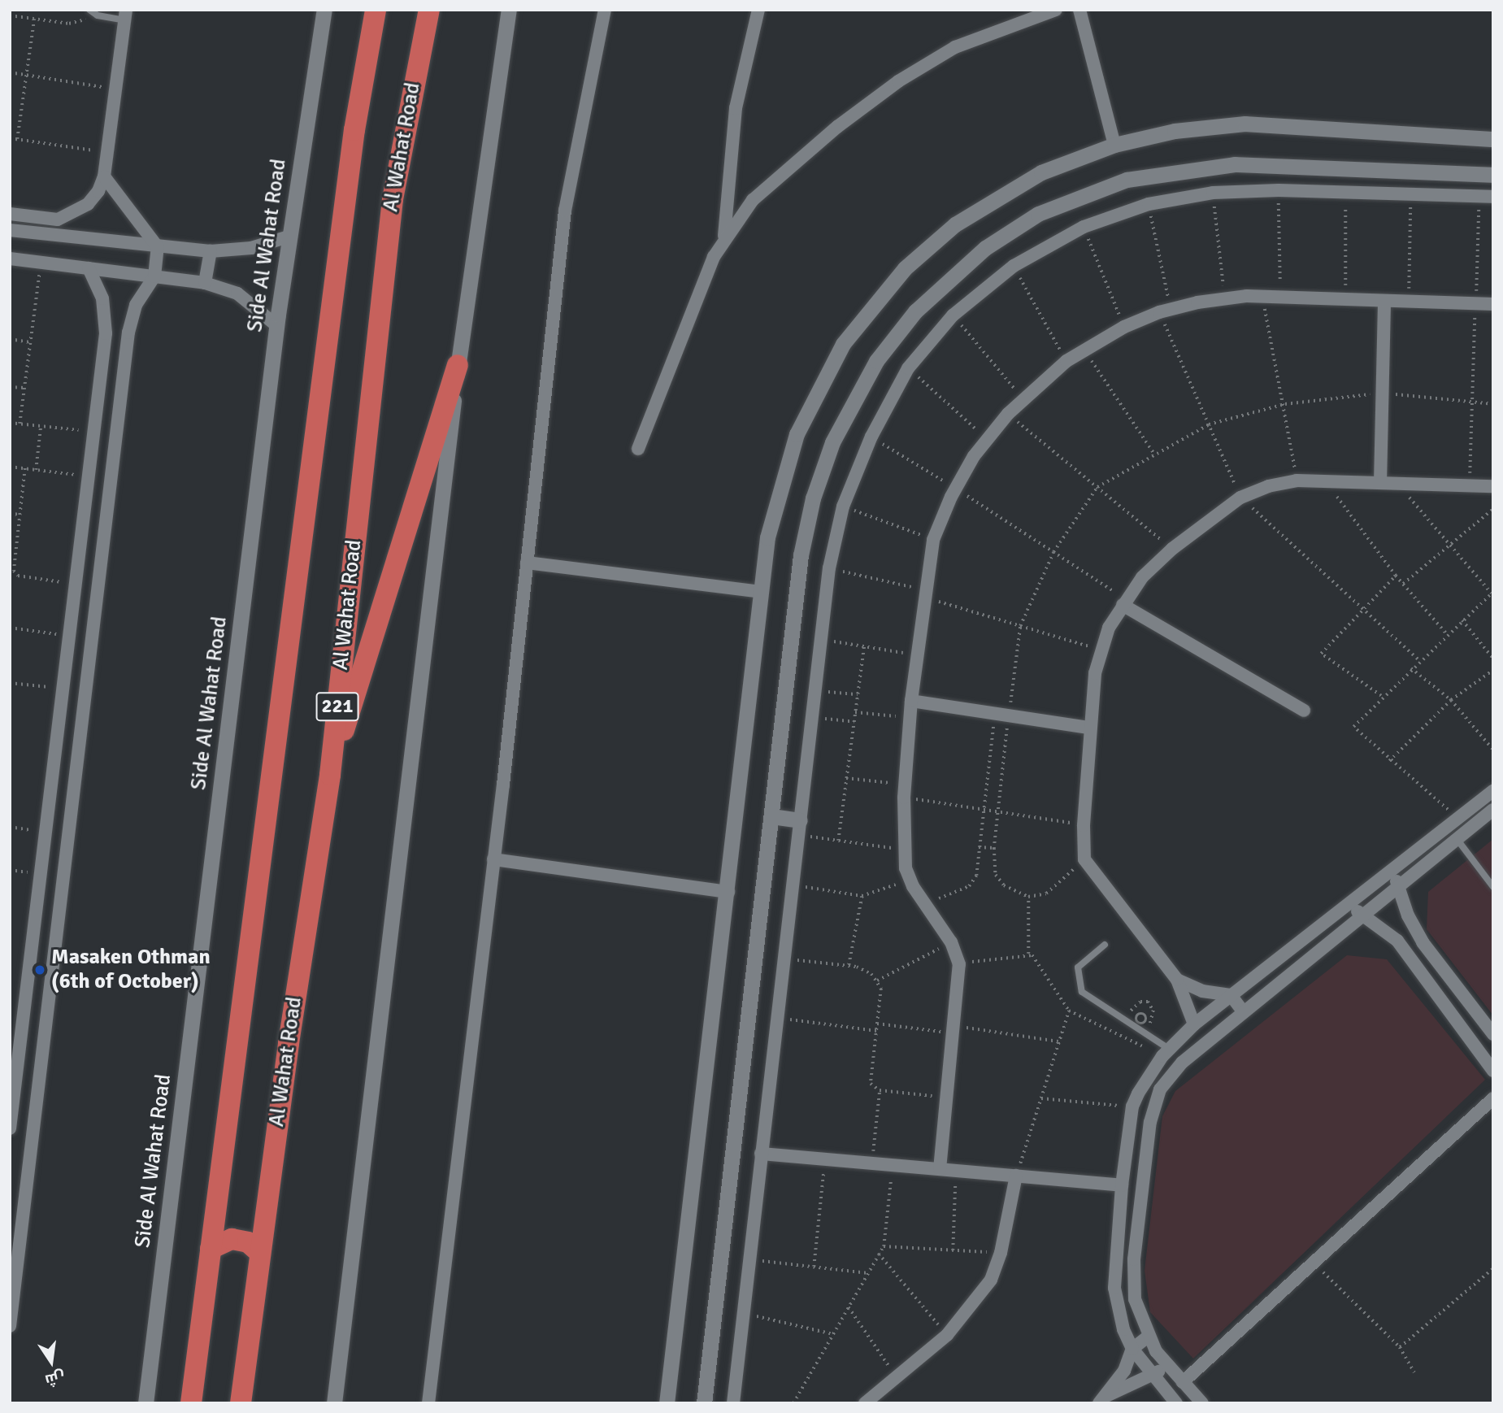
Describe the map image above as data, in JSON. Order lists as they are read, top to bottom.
{
  "streets": {
    "highway": ["Al Wahat Road", "221"],
    "street": ["Side Al Wahat Road"]
  },
  "places": ["Masaken Othman (6th of October)"],
  "north": "bottom"
}
